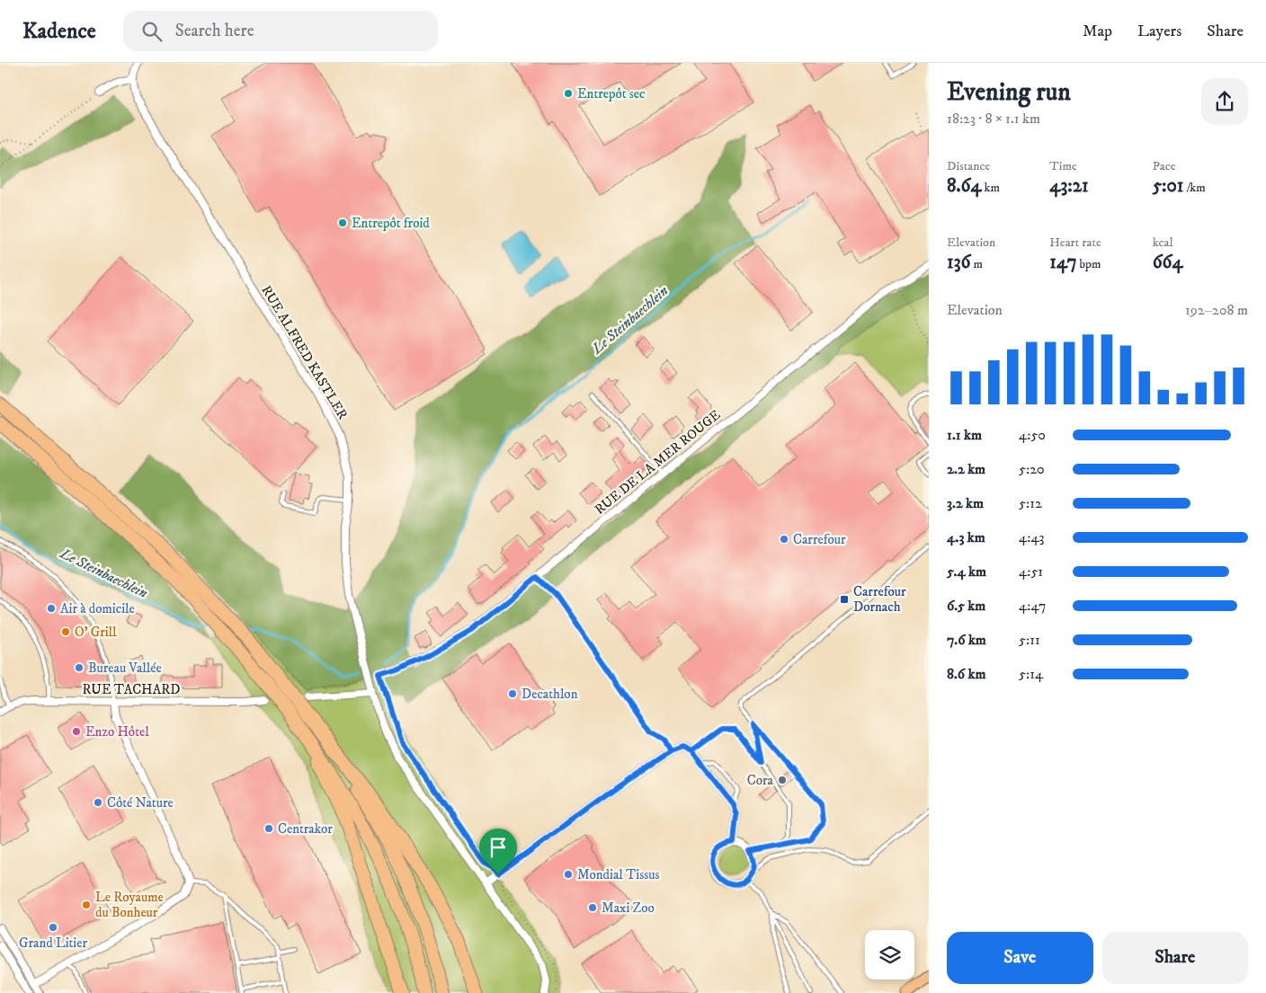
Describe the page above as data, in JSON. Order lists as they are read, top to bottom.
{
  "streets": {
    "street": ["RUE ALFRED KASTLER", "RUE DE LA MER ROUGE", "RUE TACHARD"]
  },
  "water": ["Le Steinbaechlein"],
  "places": {
    "other": [
      "Entrepôt sec",
      "Entrepôt froid",
      "Carrefour",
      "Air à domicile",
      "O' Grill",
      "Bureau Vallée",
      "Decathlon",
      "Enzo Hôtel",
      "Cora",
      "Côté Nature",
      "Centrakor",
      "Mondial Tissus",
      "Le Royaume du Bonheur",
      "Maxi Zoo",
      "Grand Litier"
    ],
    "transit": ["Carrefour Dornach"]
  },
  "page": {
    "header": "Kadence",
    "search": "Search here",
    "nav": ["Map", "Layers", "Share"],
    "heading": ["Evening run", "18:23 · 8 × 1.1 km"],
    "stats": [
      ["Distance", "8.64 km"],
      ["Time", "43:21"],
      ["Pace", "5:01 /km"],
      ["Elevation", "136 m"],
      ["Heart rate", "147 bpm"],
      ["kcal", "664"]
    ],
    "chart": ["Elevation", "192–208 m"],
    "list": [
      {
        "name": "1.1 km",
        "note": "4:50"
      },
      {
        "name": "2.2 km",
        "note": "5:20"
      },
      {
        "name": "3.2 km",
        "note": "5:12"
      },
      {
        "name": "4.3 km",
        "note": "4:43"
      },
      {
        "name": "5.4 km",
        "note": "4:51"
      },
      {
        "name": "6.5 km",
        "note": "4:47"
      },
      {
        "name": "7.6 km",
        "note": "5:11"
      },
      {
        "name": "8.6 km",
        "note": "5:14"
      }
    ],
    "buttons": ["Save", "Share"]
  }
}
